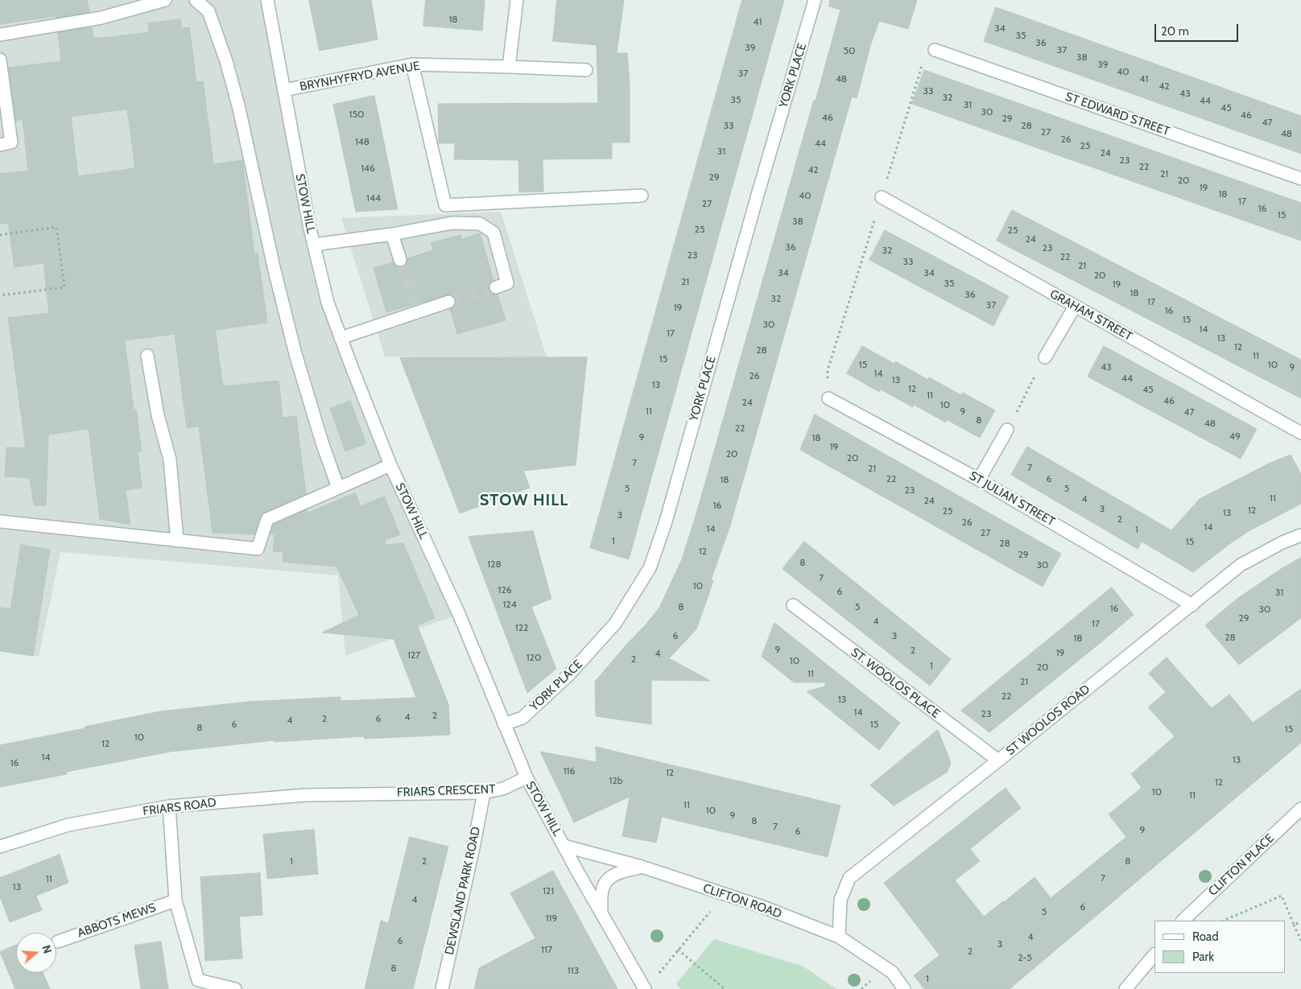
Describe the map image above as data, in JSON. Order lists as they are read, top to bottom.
{
  "streets": {
    "street": [
      "YORK PLACE",
      "BRYNHYFRYD AVENUE",
      "ST EDWARD STREET",
      "STOW HILL",
      "GRAHAM STREET",
      "ST JULIAN STREET",
      "ST. WOOLOS PLACE",
      "ST WOOLOS ROAD",
      "FRIARS CRESCENT",
      "FRIARS ROAD",
      "CLIFTON PLACE",
      "DEWSLAND PARK ROAD",
      "CLIFTON ROAD",
      "ABBOTS MEWS"
    ]
  },
  "crossings": [
    ["YORK PLACE", "STOW HILL"],
    ["BRYNHYFRYD AVENUE", "STOW HILL"],
    ["STOW HILL", "FRIARS CRESCENT"],
    ["STOW HILL", "CLIFTON ROAD"],
    ["ST JULIAN STREET", "ST WOOLOS ROAD"],
    ["ST. WOOLOS PLACE", "ST WOOLOS ROAD"],
    ["ST WOOLOS ROAD", "CLIFTON ROAD"],
    ["FRIARS CRESCENT", "FRIARS ROAD"],
    ["FRIARS CRESCENT", "DEWSLAND PARK ROAD"]
  ],
  "districts": ["STOW HILL"],
  "house_numbers": [
    "18",
    "41",
    "34",
    "35",
    "36",
    "39",
    "37",
    "50",
    "38",
    "39",
    "40",
    "37",
    "48",
    "41",
    "42",
    "33",
    "43",
    "32",
    "35",
    "44",
    "31",
    "45",
    "30",
    "150",
    "46",
    "46",
    "29",
    "47",
    "33",
    "28",
    "27",
    "48",
    "26",
    "148",
    "44",
    "25",
    "31",
    "24",
    "23",
    "22",
    "146",
    "42",
    "21",
    "29",
    "20",
    "19",
    "18",
    "40",
    "144",
    "17",
    "27",
    "16",
    "15",
    "38",
    "25",
    "25",
    "24",
    "36",
    "23",
    "32",
    "23",
    "22",
    "33",
    "21",
    "34",
    "34",
    "20",
    "21",
    "35",
    "19",
    "18",
    "36",
    "32",
    "17",
    "37",
    "19",
    "16",
    "15",
    "30",
    "14",
    "17",
    "13",
    "12",
    "28",
    "11",
    "15",
    "15",
    "10",
    "43",
    "9",
    "14",
    "26",
    "44",
    "13",
    "13",
    "12",
    "45",
    "11",
    "46",
    "24",
    "10",
    "11",
    "9",
    "47",
    "8",
    "48",
    "22",
    "49",
    "9",
    "18",
    "19",
    "20",
    "20",
    "7",
    "7",
    "21",
    "22",
    "6",
    "18",
    "5",
    "5",
    "23",
    "11",
    "4",
    "24",
    "16",
    "3",
    "12",
    "25",
    "13",
    "3",
    "2",
    "26",
    "14",
    "14",
    "1",
    "27",
    "1",
    "15",
    "28",
    "12",
    "29",
    "8",
    "128",
    "30",
    "7",
    "10",
    "126",
    "6",
    "31",
    "124",
    "8",
    "5",
    "16",
    "30",
    "29",
    "4",
    "17",
    "122",
    "6",
    "3",
    "28",
    "18",
    "9",
    "2",
    "19",
    "4",
    "127",
    "120",
    "2",
    "10",
    "1",
    "20",
    "11",
    "21",
    "22",
    "13",
    "14",
    "23",
    "2",
    "4",
    "2",
    "6",
    "4",
    "6",
    "15",
    "8",
    "15",
    "10",
    "12",
    "14",
    "13",
    "16",
    "116",
    "12",
    "12b",
    "12",
    "10",
    "11",
    "11",
    "10",
    "9",
    "8",
    "7",
    "9",
    "6",
    "1",
    "2",
    "8",
    "7",
    "11",
    "13",
    "121",
    "4",
    "6",
    "5",
    "119",
    "4",
    "6",
    "3",
    "117",
    "2",
    "2-5",
    "8",
    "113",
    "1"
  ],
  "legend": ["Road", "Park"],
  "scale_bar": "20 m",
  "north": "right"
}
